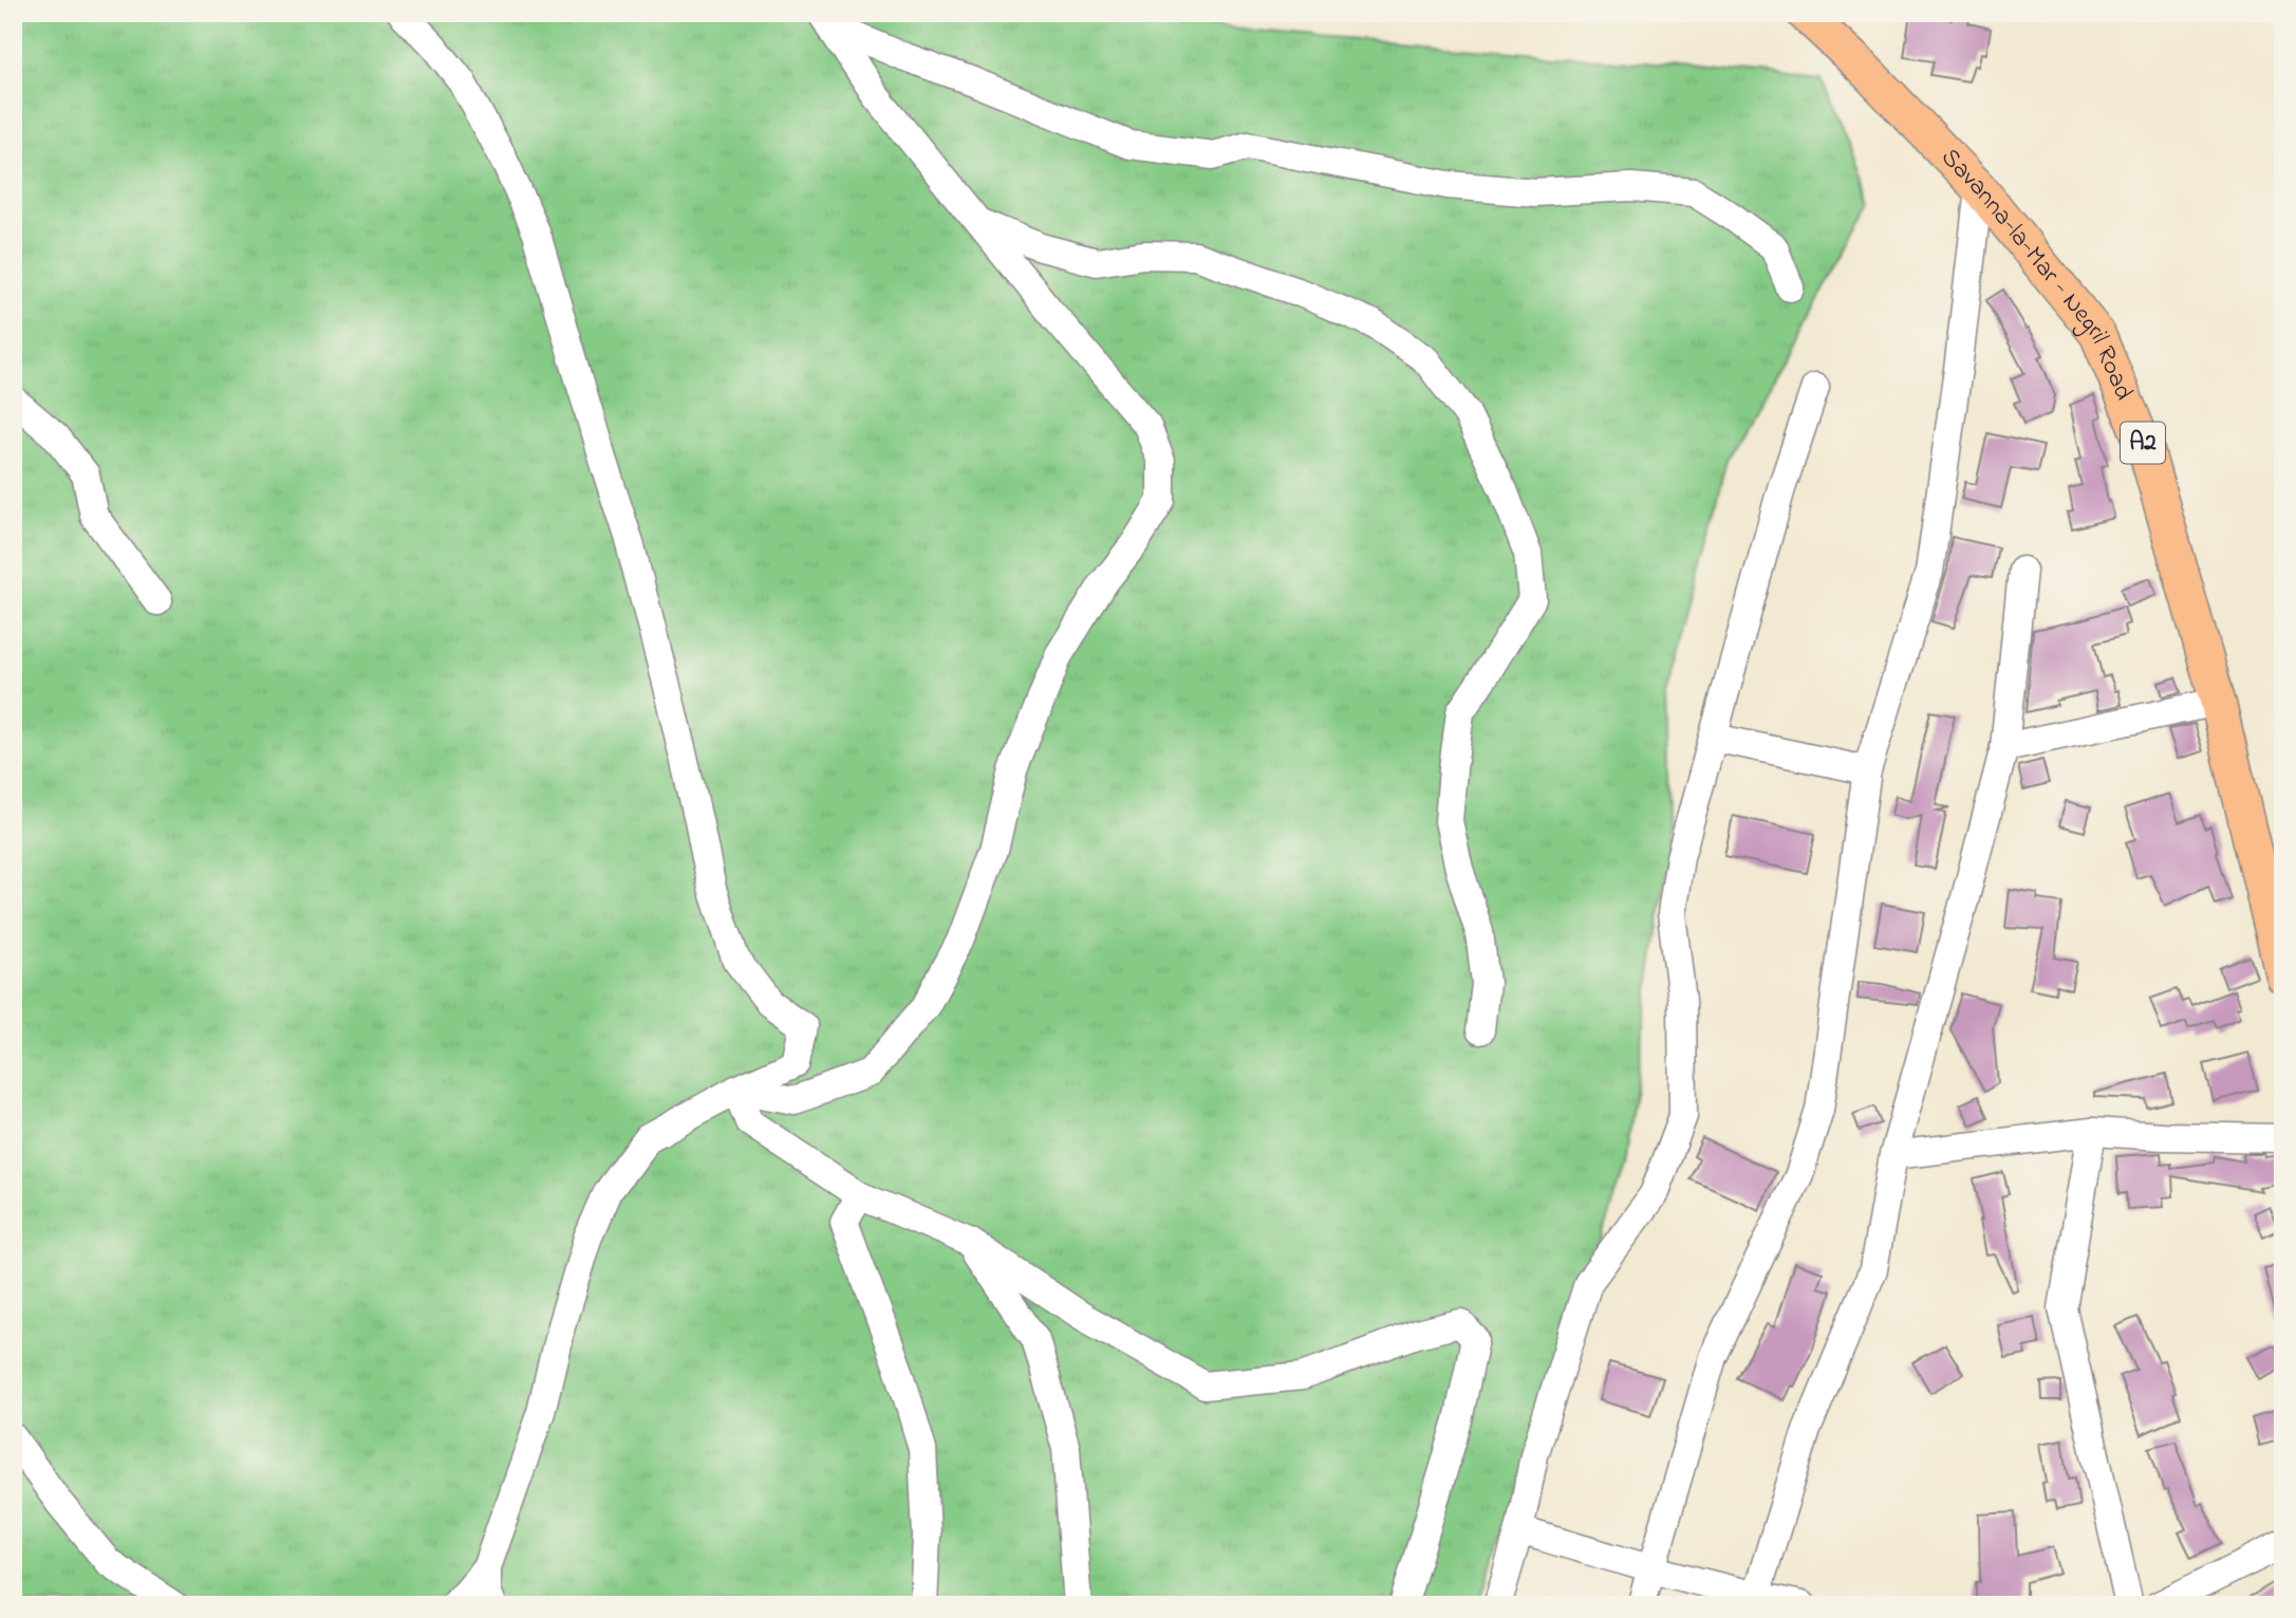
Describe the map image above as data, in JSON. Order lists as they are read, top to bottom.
{
  "streets": {
    "main road": ["Savanna-la-Mar - Negril Road", "A2"]
  }
}
